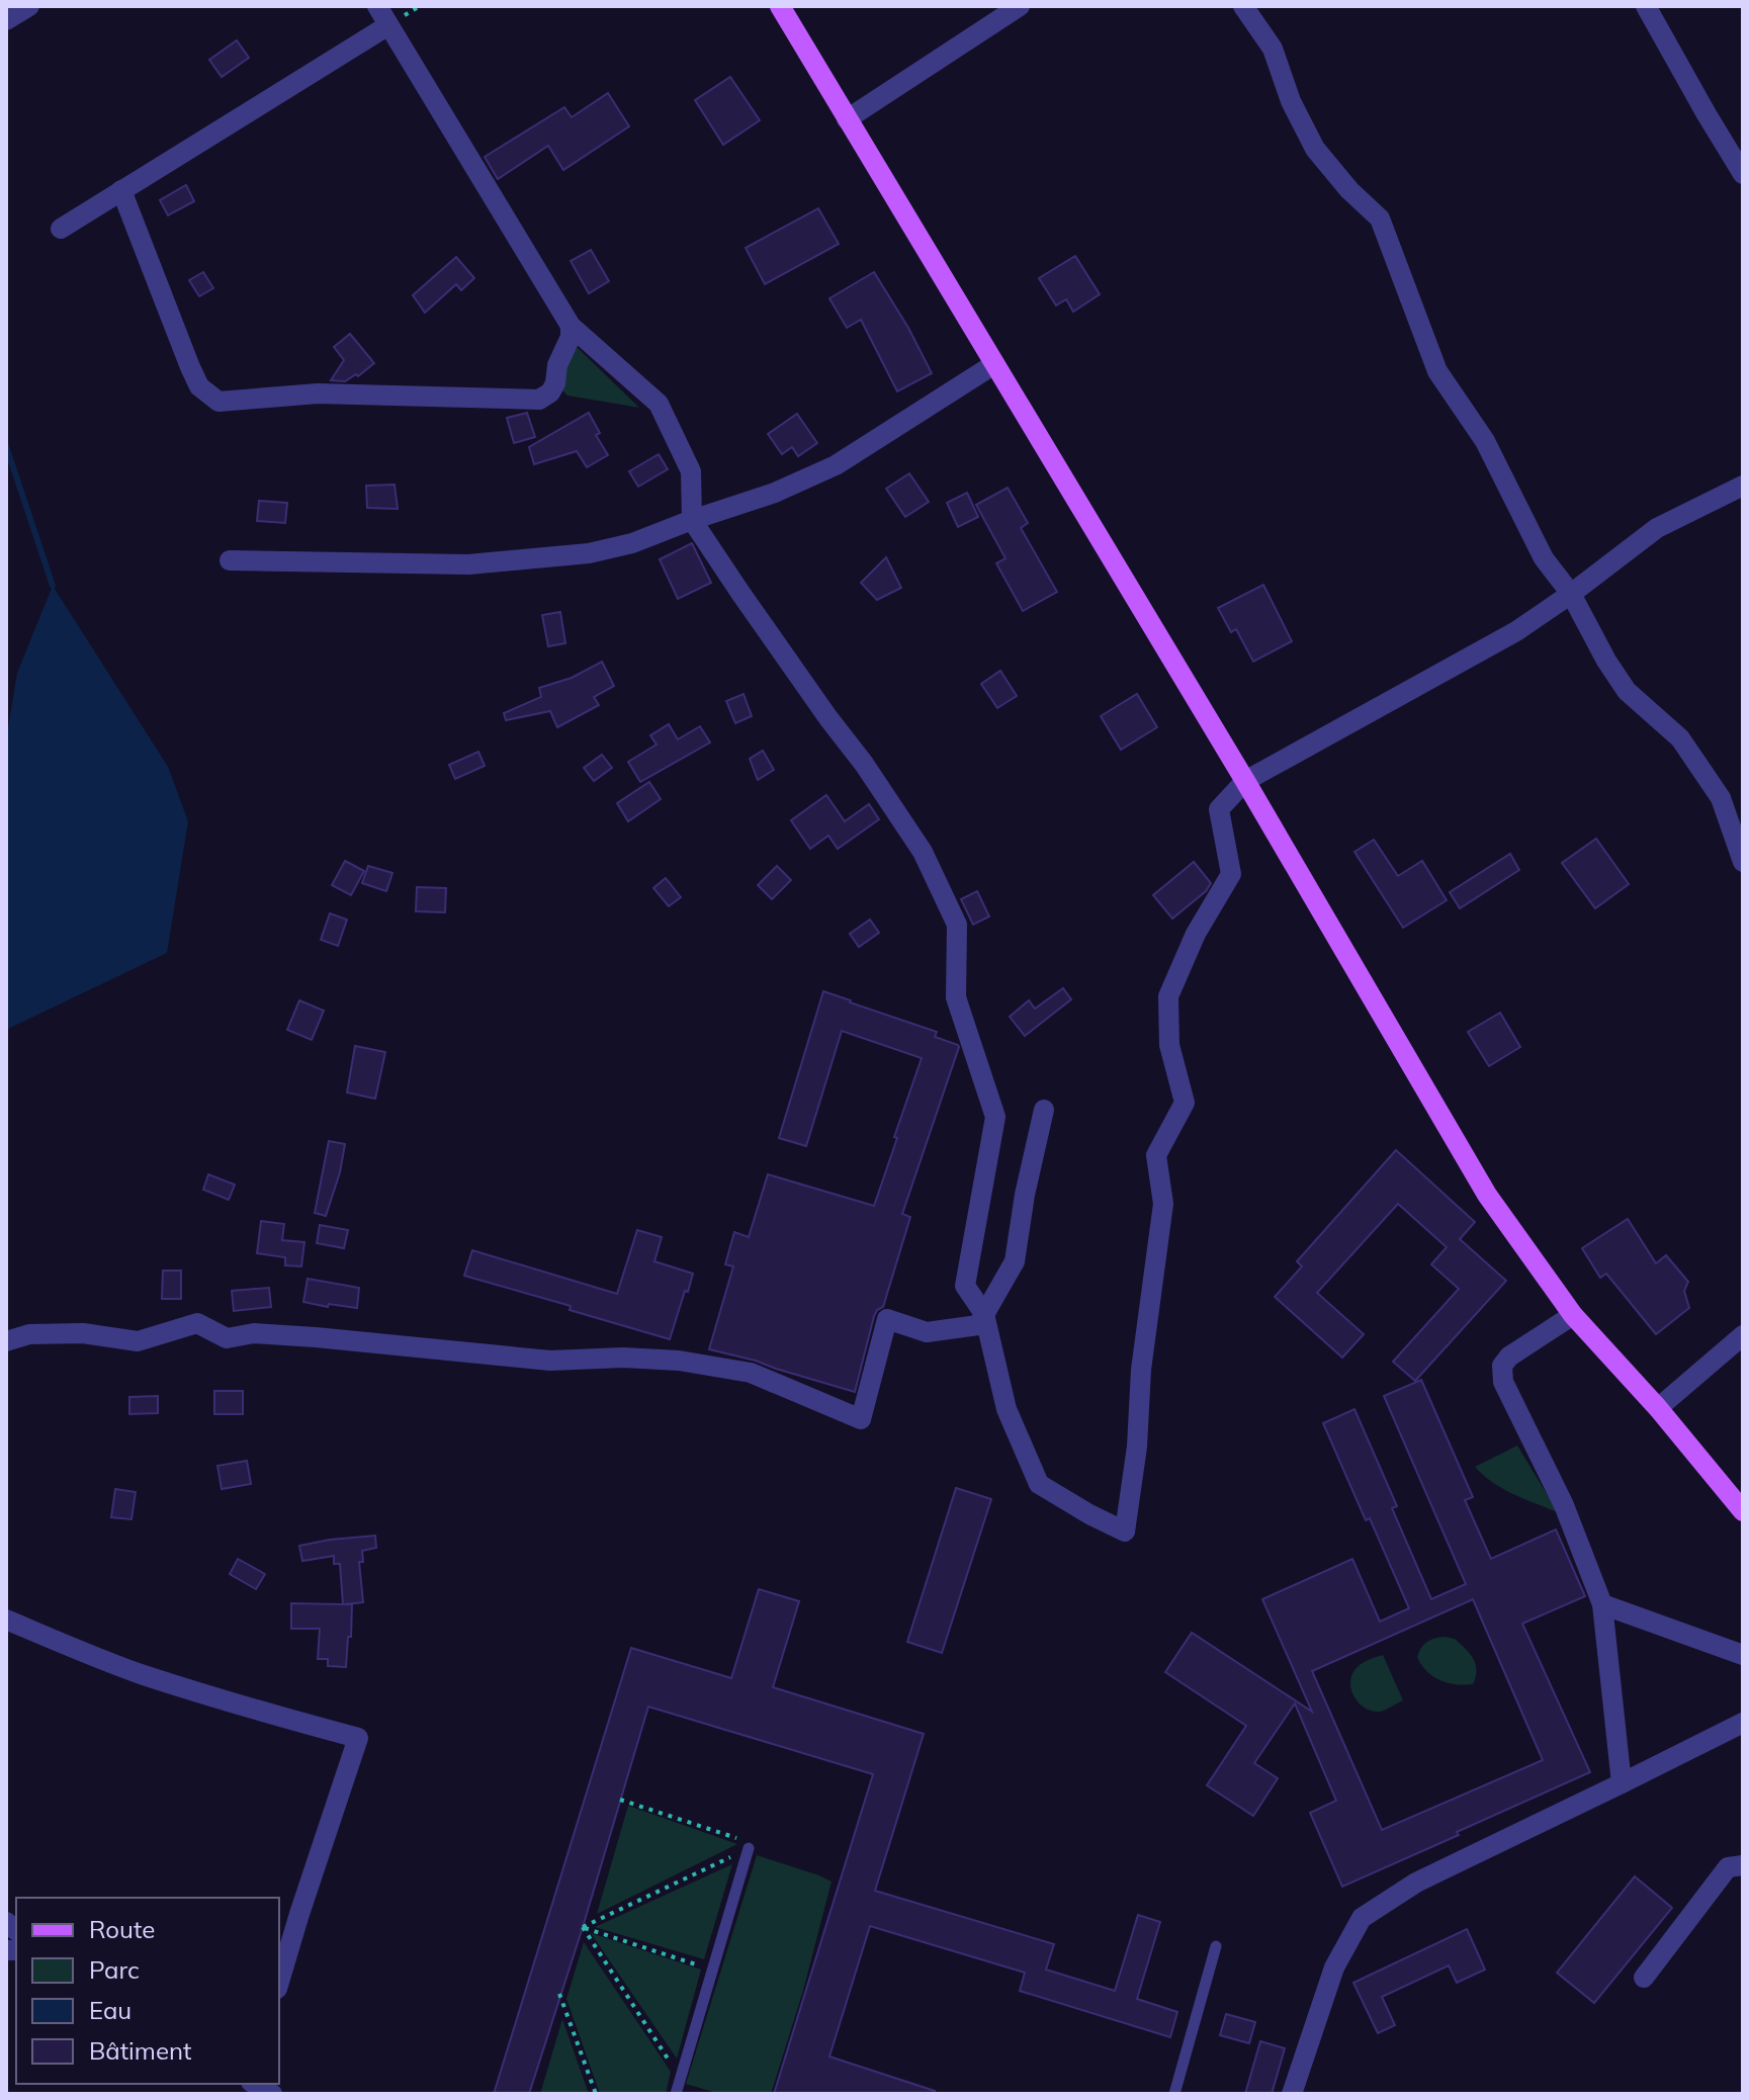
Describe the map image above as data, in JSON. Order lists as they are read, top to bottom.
{
  "legend": [
    "Route",
    "Parc",
    "Eau",
    "Bâtiment"
  ]
}
